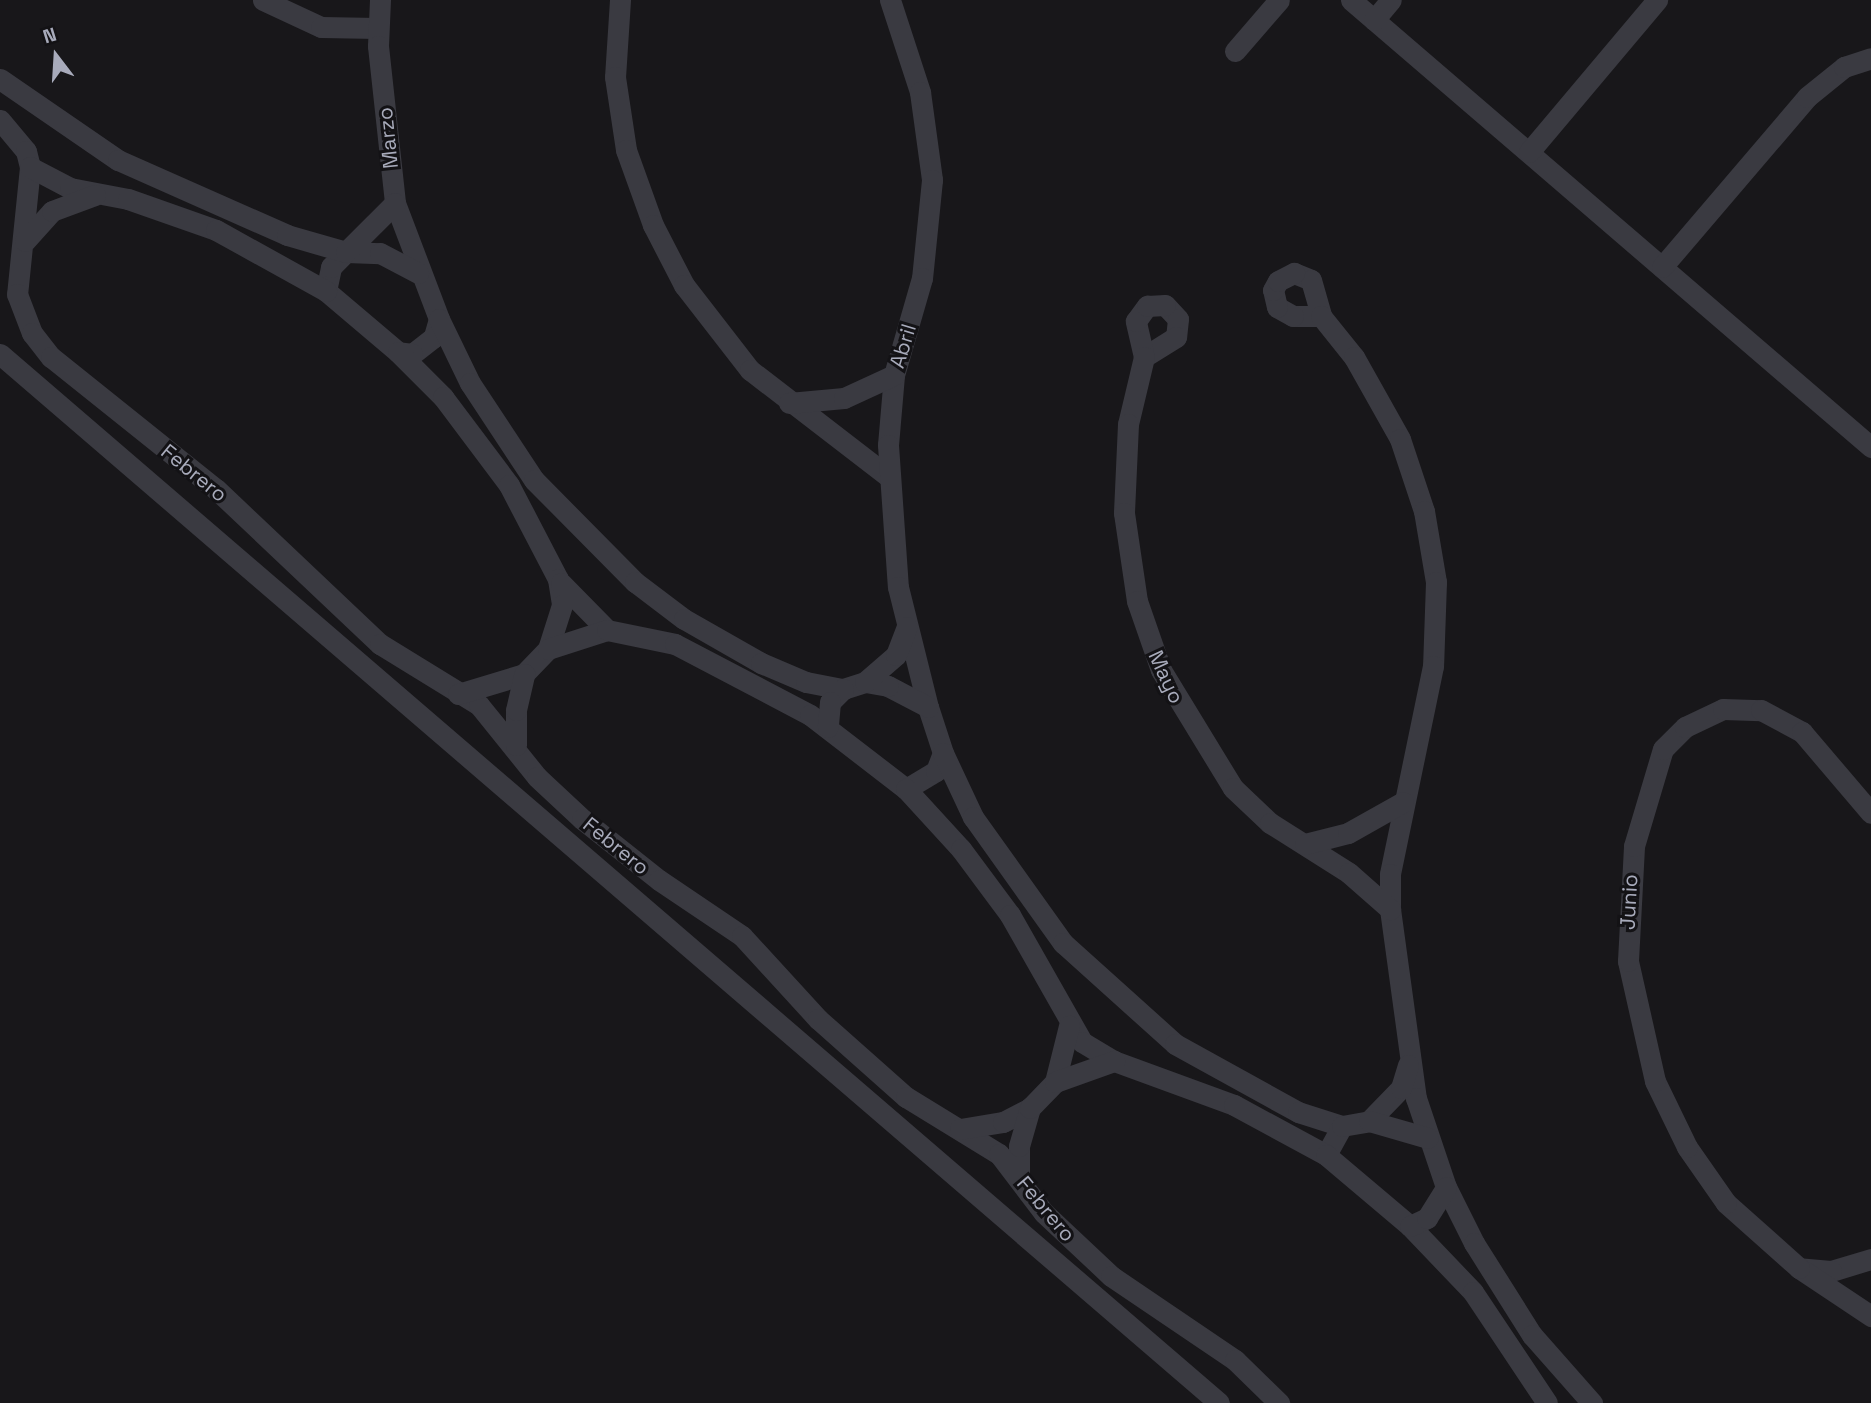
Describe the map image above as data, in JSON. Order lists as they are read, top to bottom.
{
  "streets": {
    "street": [
      "Marzo",
      "Abril",
      "Febrero",
      "Mayo",
      "Junio"
    ]
  },
  "north": "top"
}
